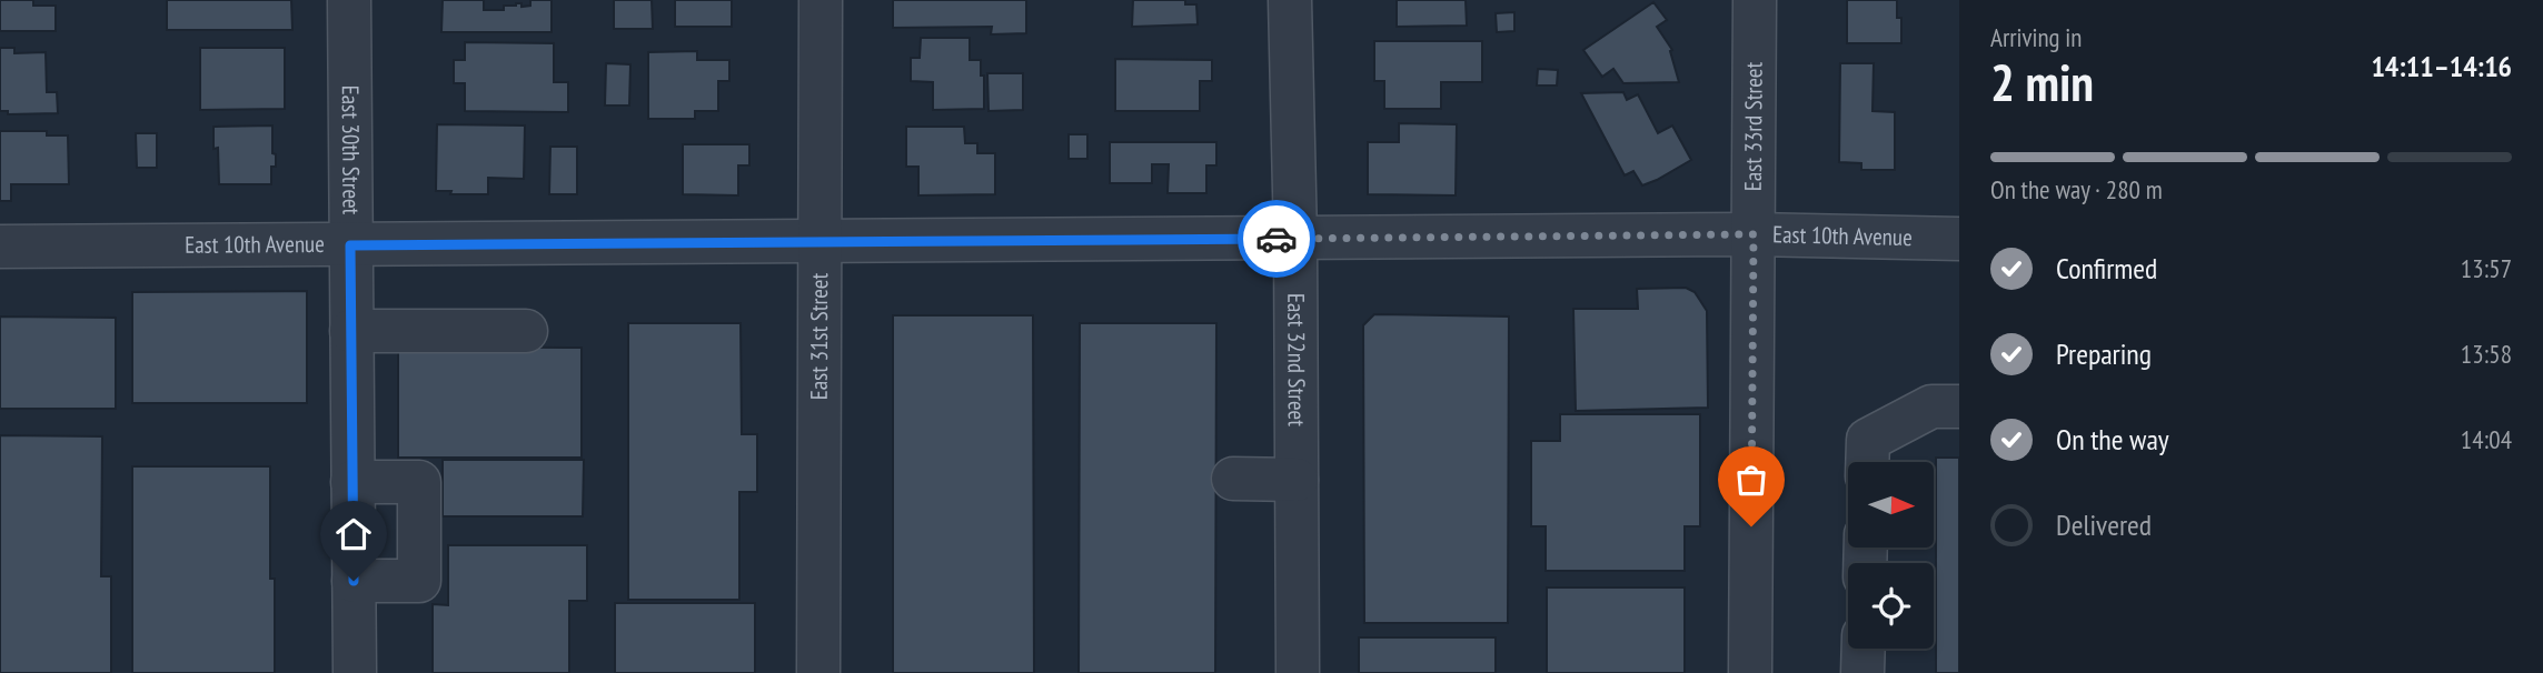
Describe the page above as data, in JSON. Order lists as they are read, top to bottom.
{
  "streets": {
    "street": [
      "East 33rd Street",
      "East 30th Street",
      "East 10th Avenue",
      "East 31st Street",
      "East 32nd Street"
    ]
  },
  "crossings": [
    ["East 33rd Street", "East 10th Avenue"],
    ["East 30th Street", "East 10th Avenue"],
    ["East 10th Avenue", "East 31st Street"],
    ["East 10th Avenue", "East 32nd Street"]
  ],
  "north": "right",
  "page": {
    "heading": ["2 min", "Arriving in", "14:11–14:16"],
    "bar": "On the way · 280 m",
    "list": [
      ["Confirmed", "13:57"],
      ["Preparing", "13:58"],
      ["On the way", "14:04"],
      "Delivered"
    ]
  }
}
